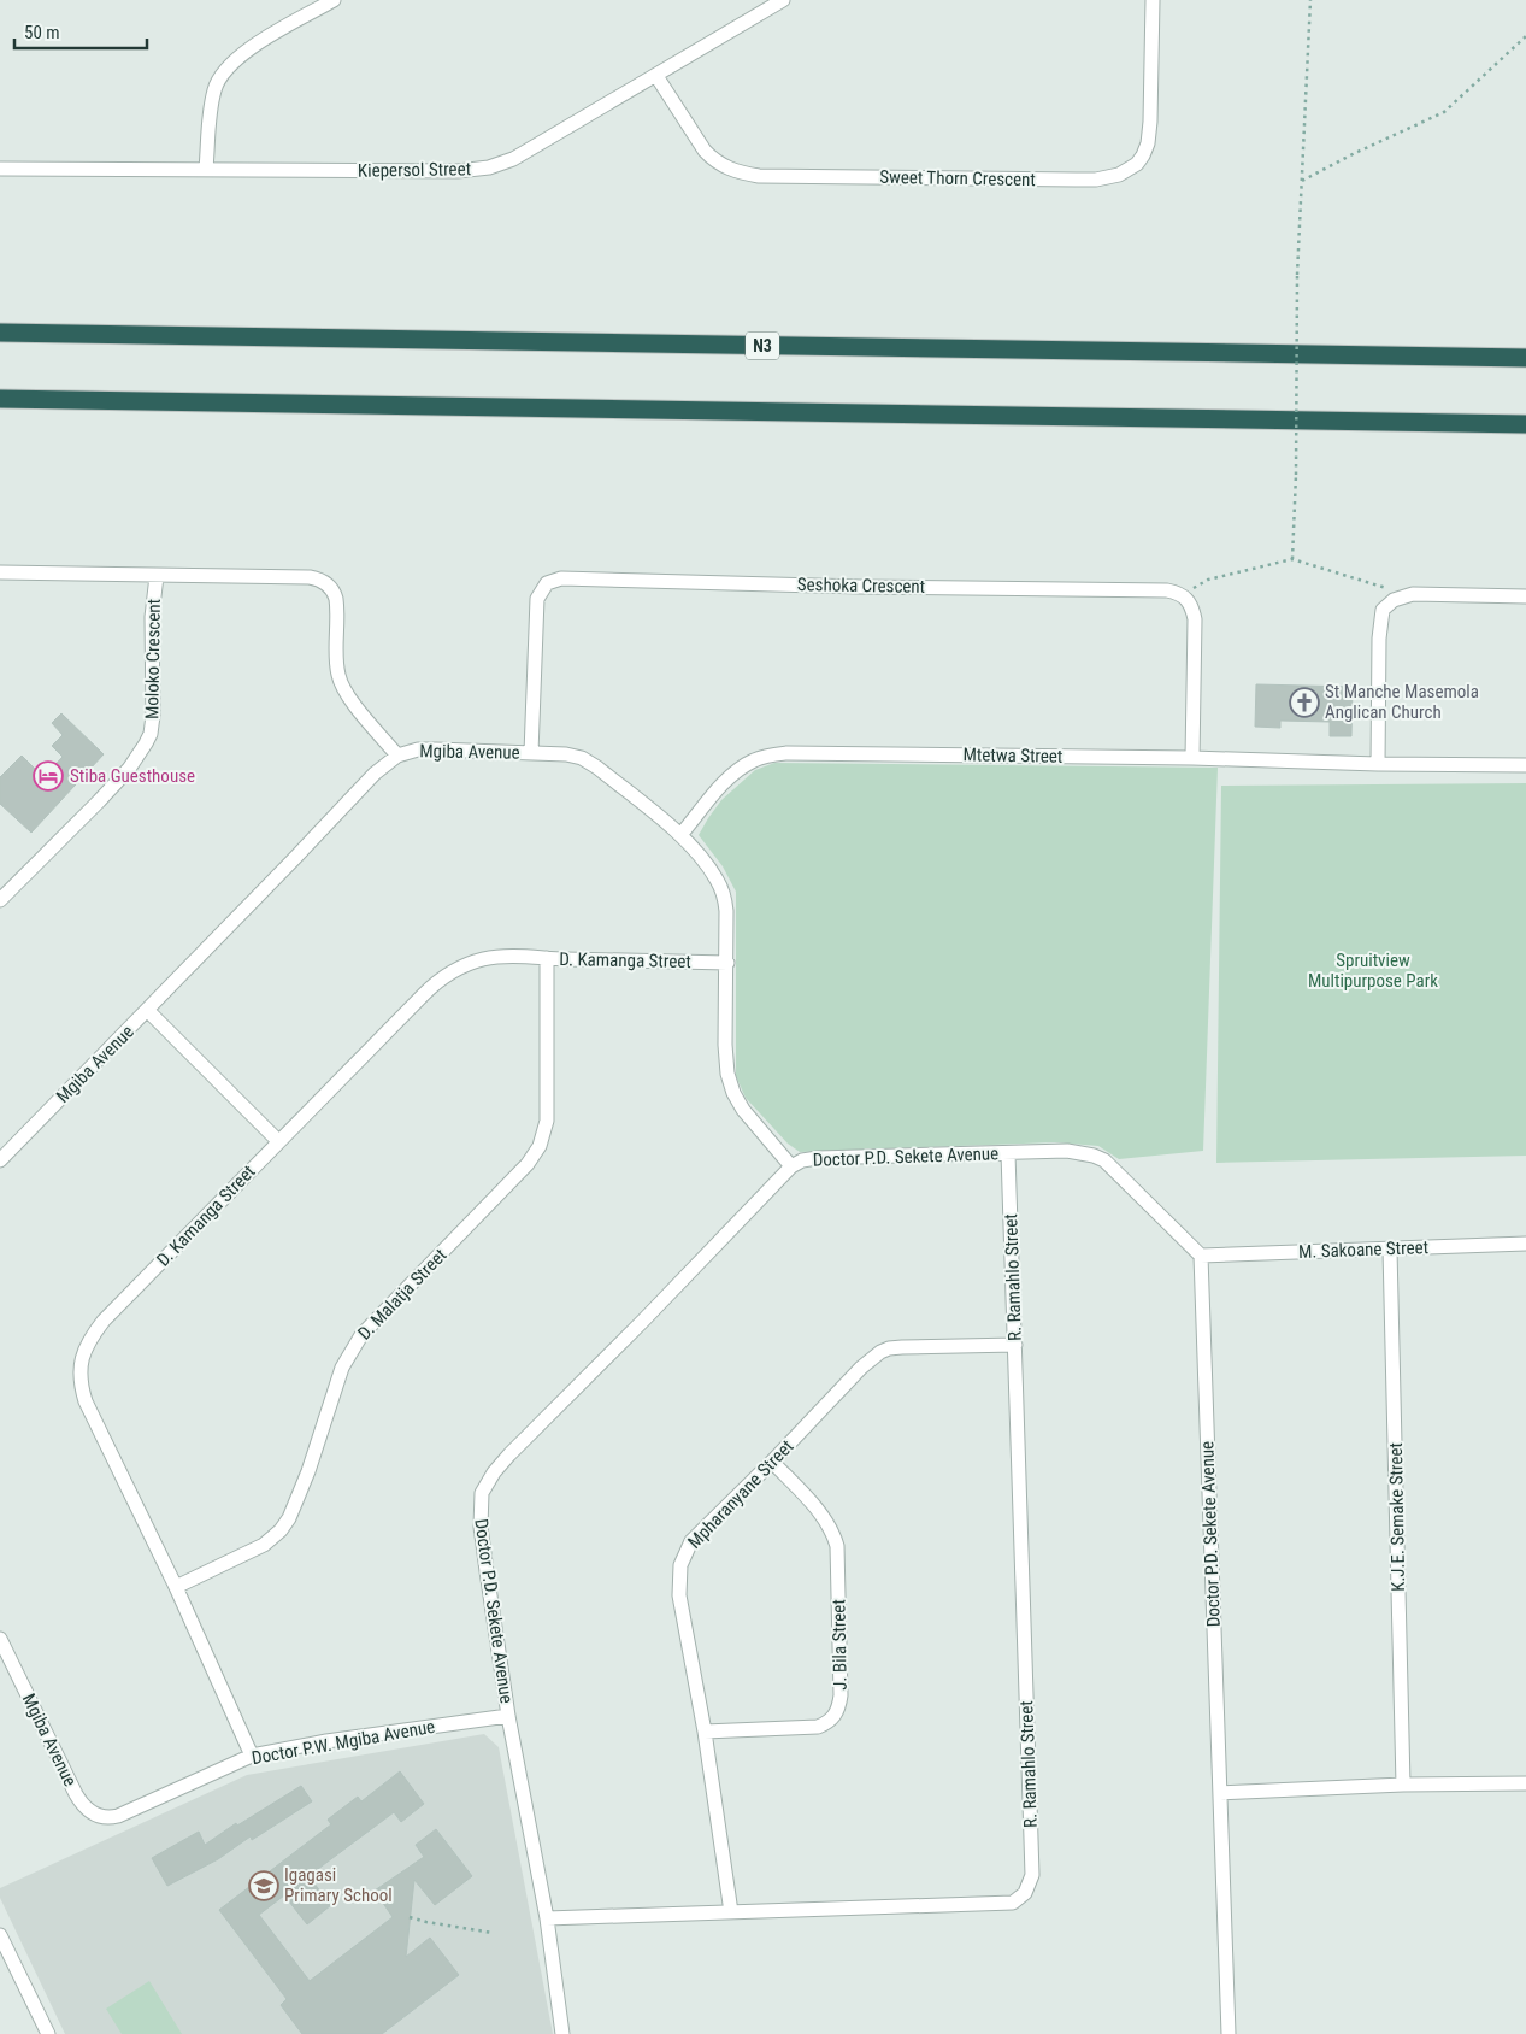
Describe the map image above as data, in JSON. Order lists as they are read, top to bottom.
{
  "streets": {
    "highway": ["N3"],
    "street": [
      "Kiepersol Street",
      "Sweet Thorn Crescent",
      "Seshoka Crescent",
      "Moloko Crescent",
      "Mgiba Avenue",
      "Mtetwa Street",
      "D. Kamanga Street",
      "Doctor P.D. Sekete Avenue",
      "M. Sakoane Street",
      "R. Ramahlo Street",
      "D. Malatja Street",
      "Mpharanyane Street",
      "K.J.E. Semake Street",
      "J. Bila Street",
      "Doctor P.W. Mgiba Avenue"
    ]
  },
  "crossings": [
    ["Kiepersol Street", "Sweet Thorn Crescent"],
    ["Seshoka Crescent", "Mgiba Avenue"],
    ["Moloko Crescent", "Mgiba Avenue"],
    ["Mgiba Avenue", "Mtetwa Street"],
    ["Mgiba Avenue", "D. Kamanga Street"],
    ["Mgiba Avenue", "Doctor P.D. Sekete Avenue"],
    ["Mgiba Avenue", "Doctor P.W. Mgiba Avenue"],
    ["D. Kamanga Street", "D. Malatja Street"],
    ["D. Kamanga Street", "Doctor P.W. Mgiba Avenue"],
    ["Doctor P.D. Sekete Avenue", "M. Sakoane Street"],
    ["Doctor P.D. Sekete Avenue", "R. Ramahlo Street"],
    ["Doctor P.D. Sekete Avenue", "Doctor P.W. Mgiba Avenue"],
    ["M. Sakoane Street", "K.J.E. Semake Street"],
    ["R. Ramahlo Street", "Mpharanyane Street"],
    ["Mpharanyane Street", "J. Bila Street"]
  ],
  "parks": ["Spruitview Multipurpose Park"],
  "places": {
    "church": ["St Manche Masemola Anglican Church"],
    "hotel": ["Stiba Guesthouse"],
    "school or university": ["Igagasi Primary School"]
  },
  "scale_bar": "50 m"
}
